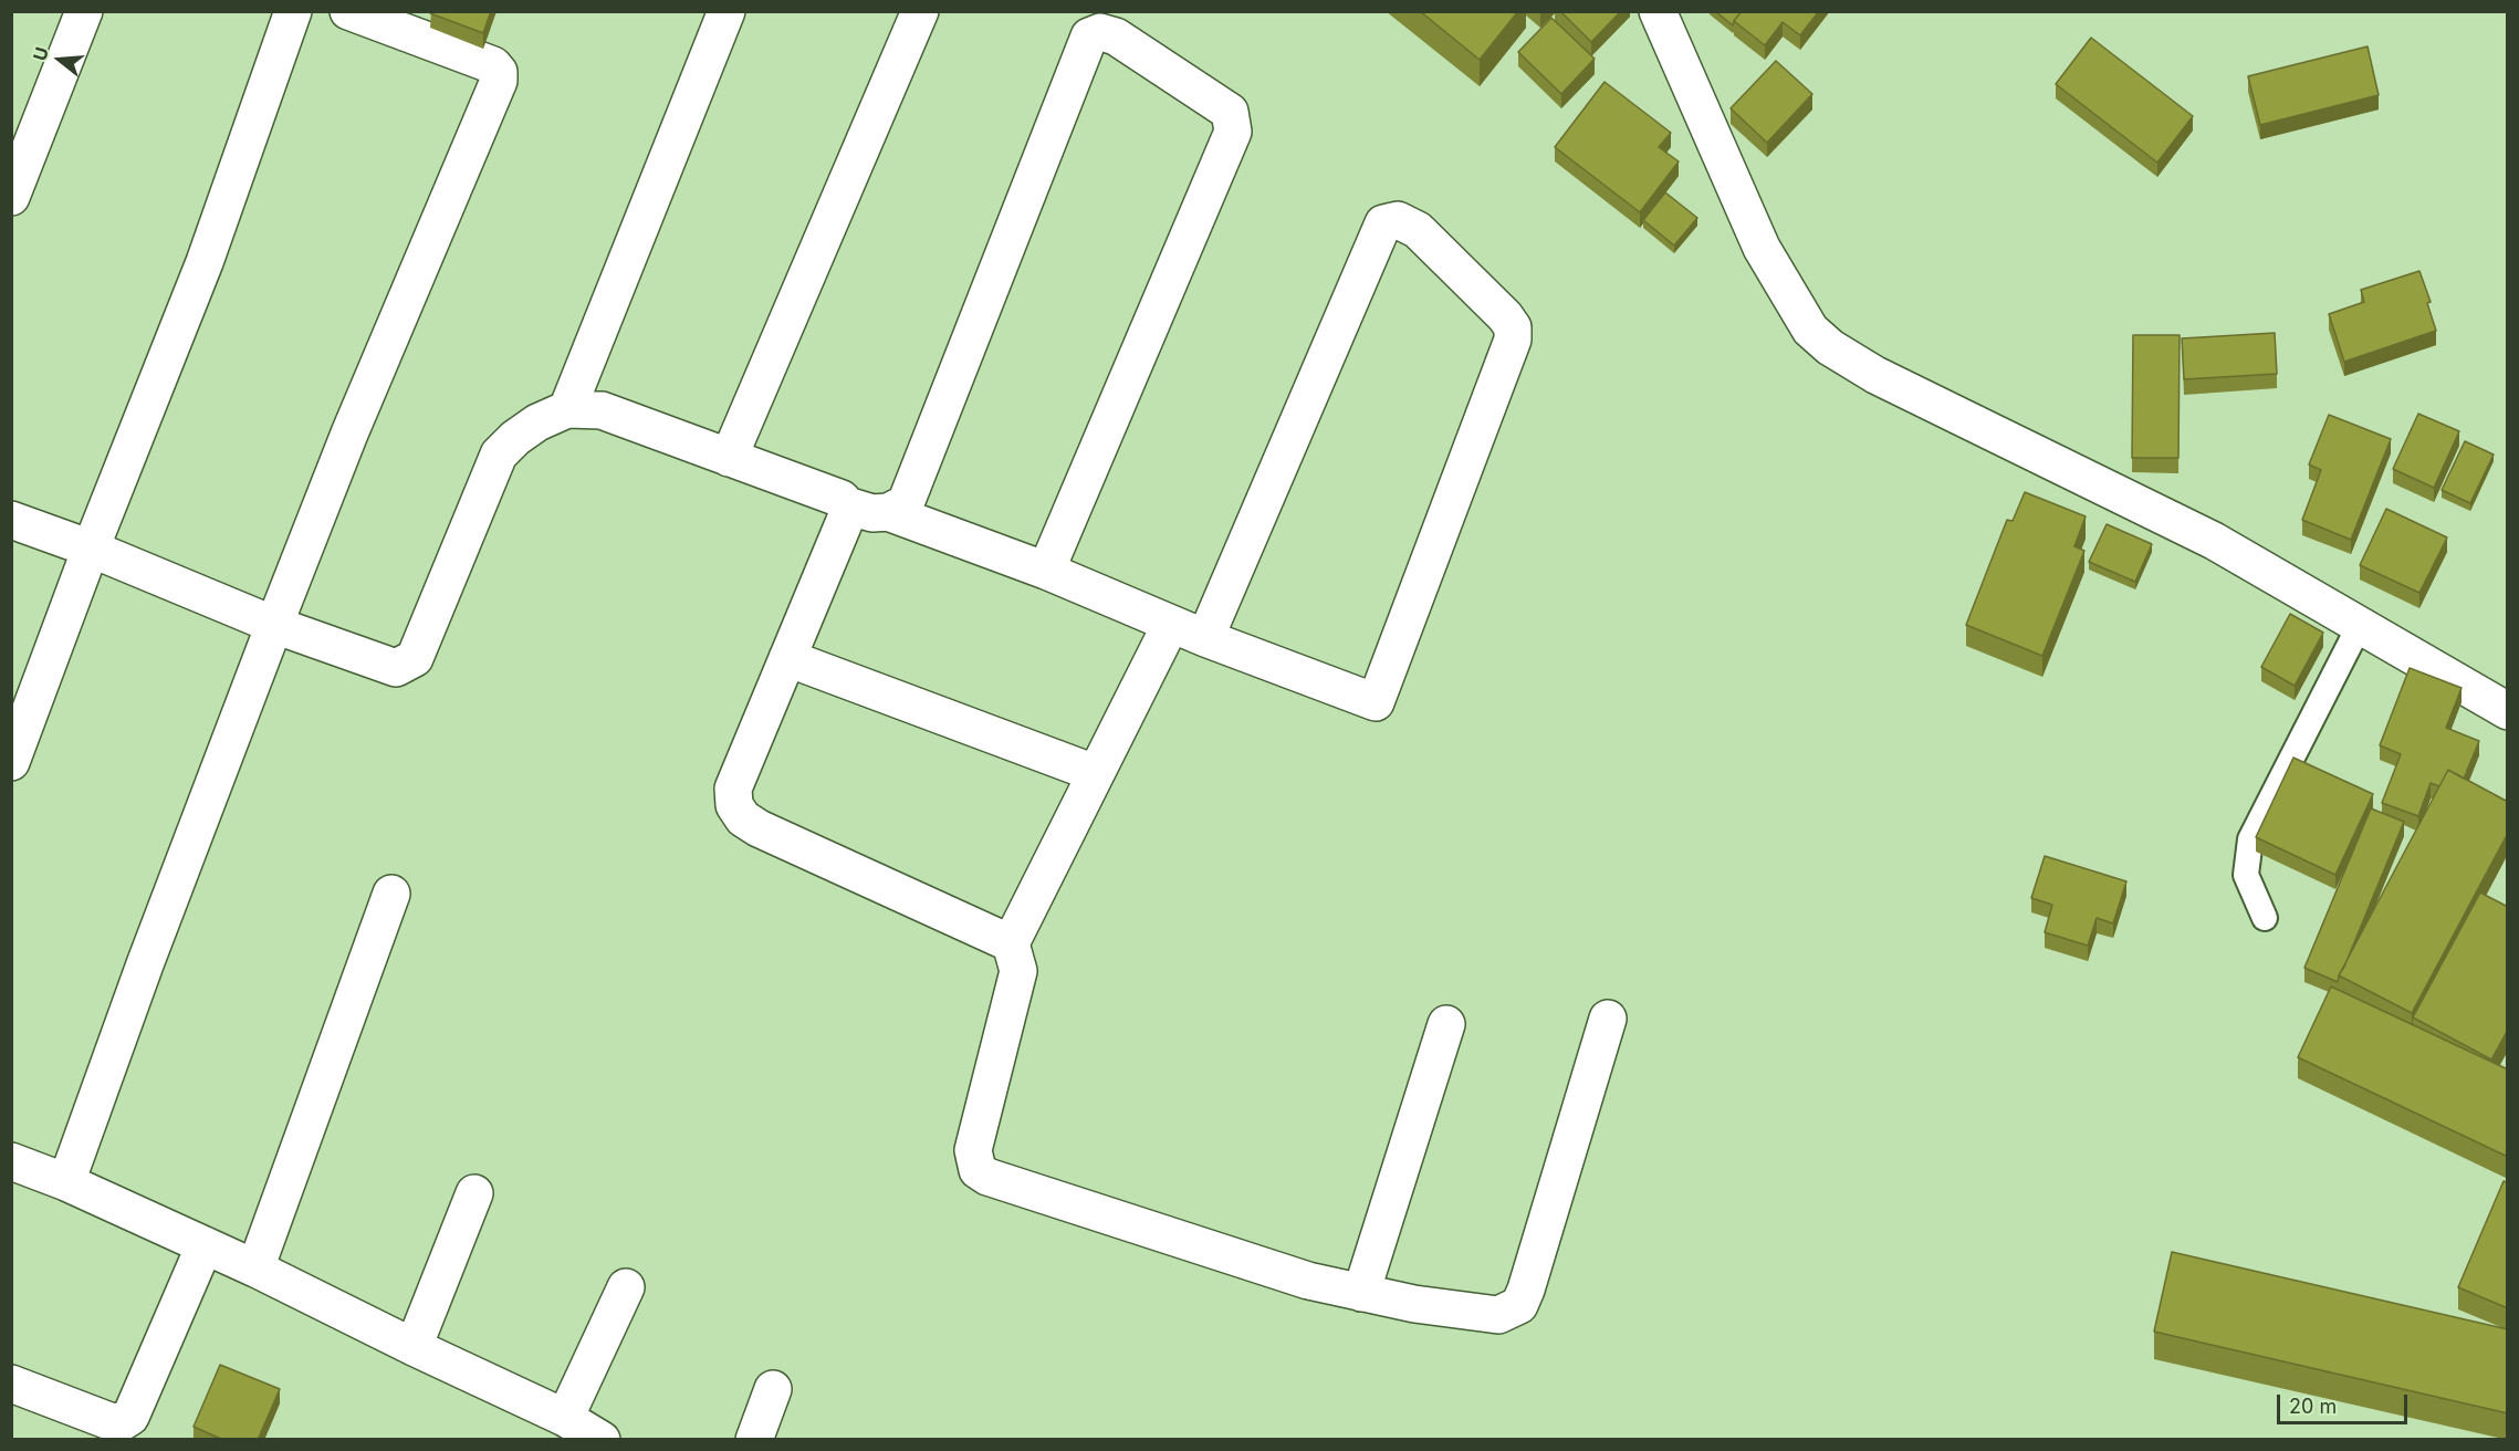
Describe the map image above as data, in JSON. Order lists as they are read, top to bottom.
{
  "scale_bar": "20 m",
  "north": "left"
}
